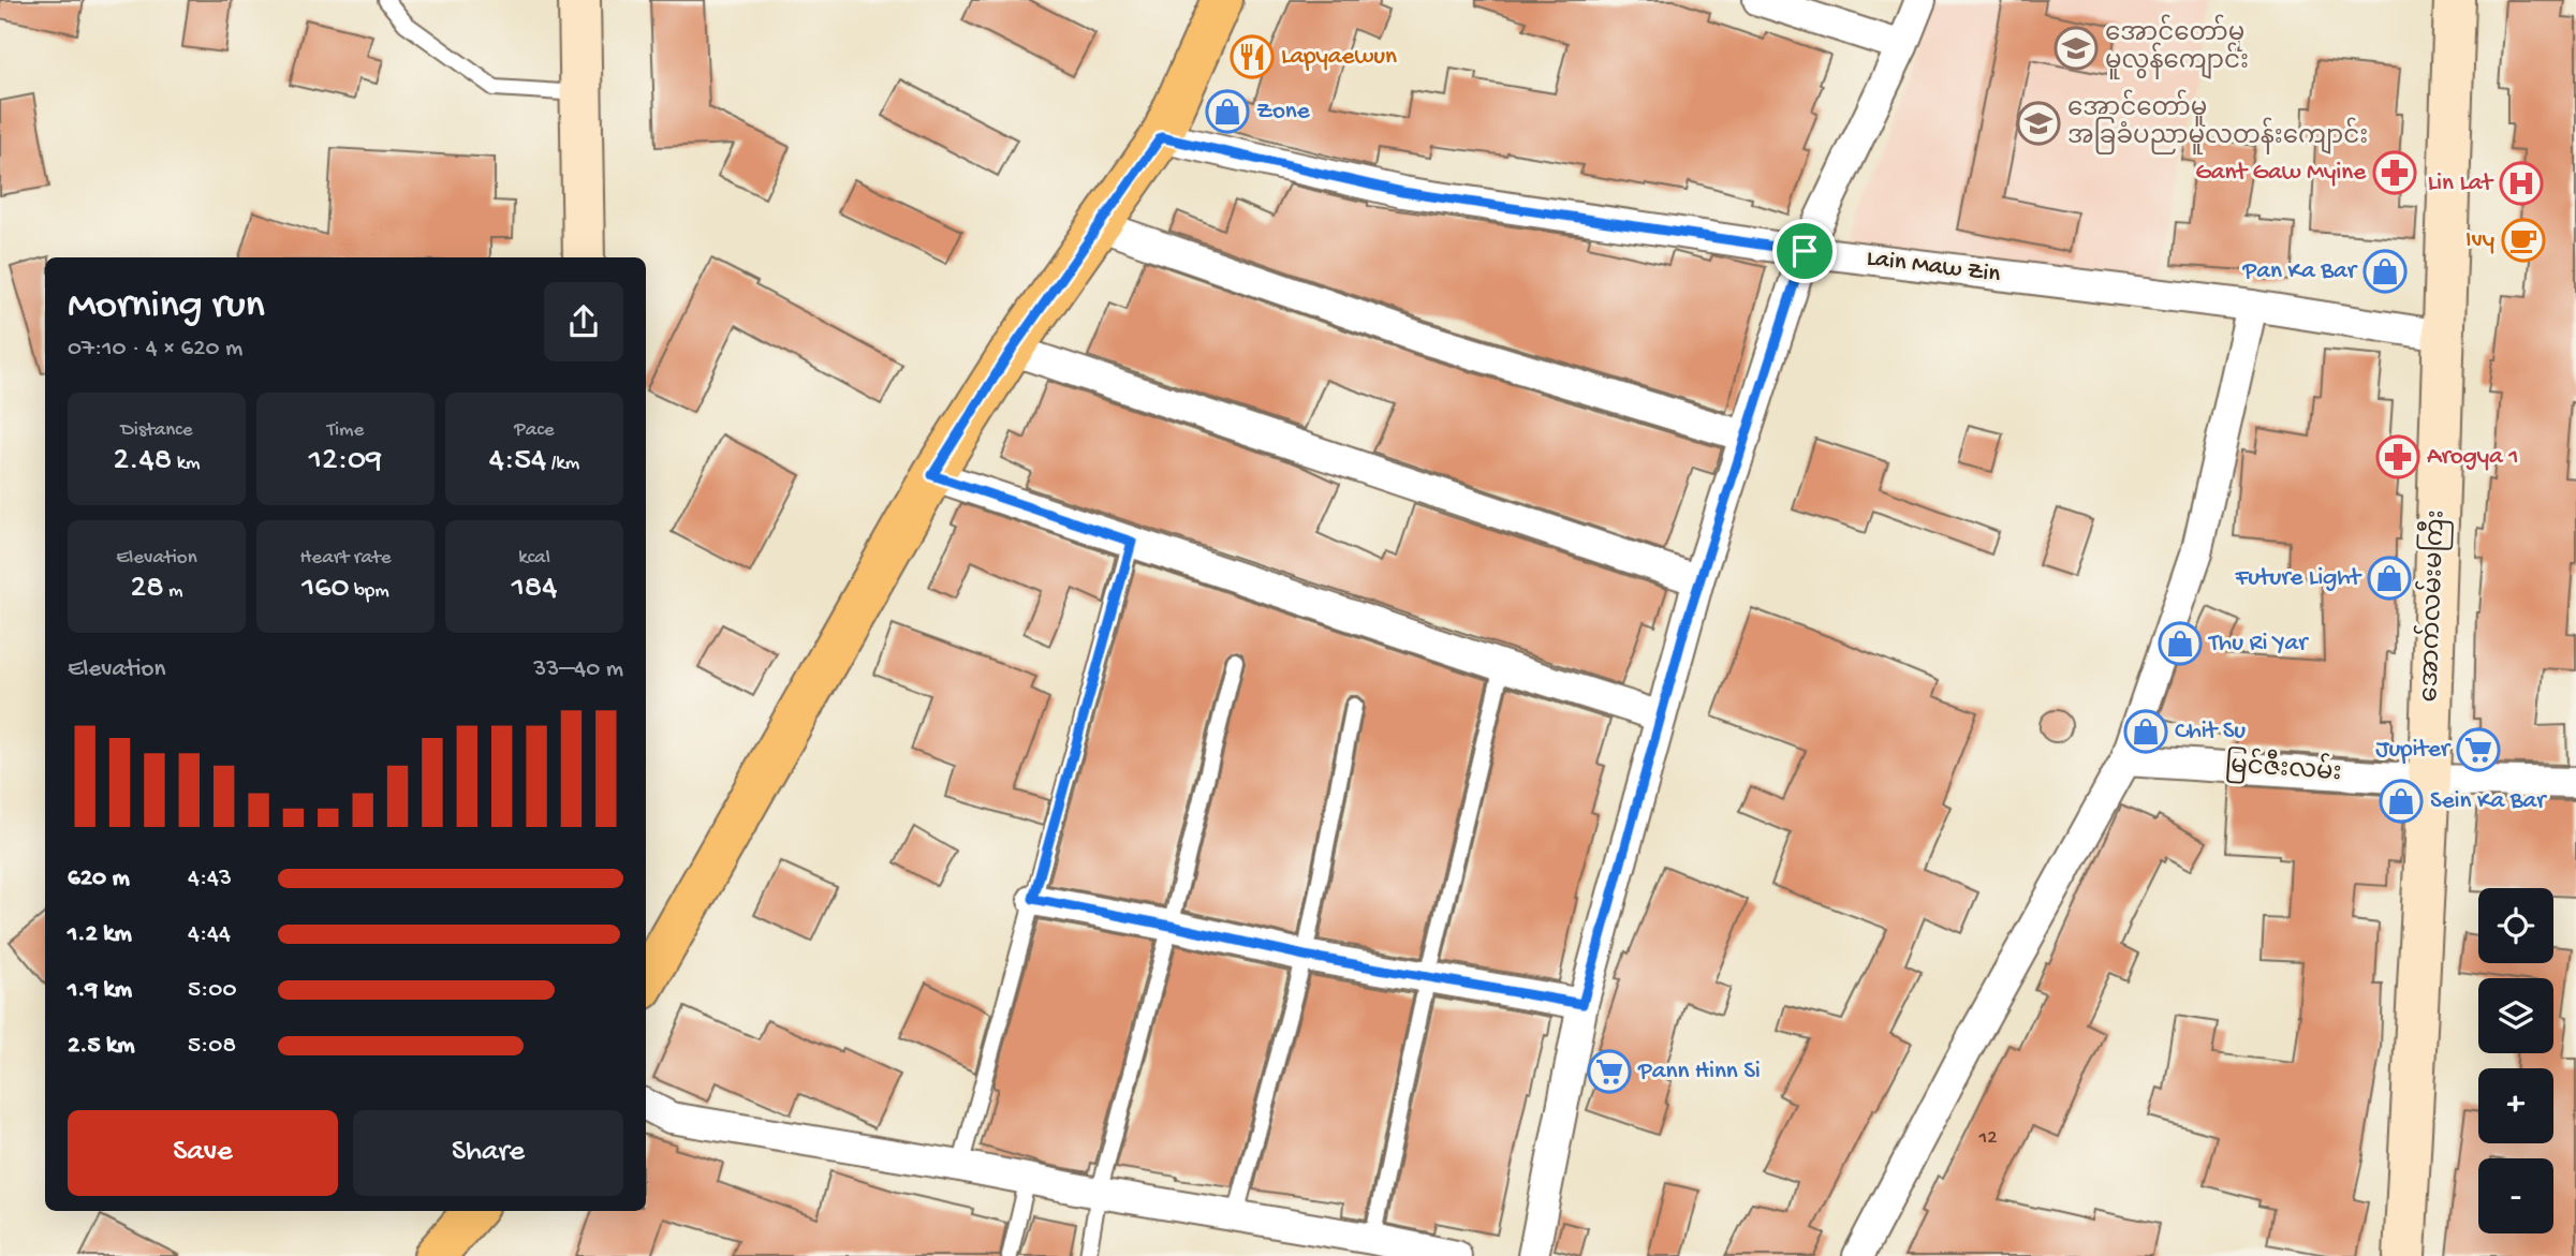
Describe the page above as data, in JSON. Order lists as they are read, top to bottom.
{
  "streets": {
    "main road": ["အောက်လမ်းမကြီး"],
    "street": ["Lain Maw Zin", "မြင်ဇီးလမ်း"]
  },
  "crossings": [
    ["Lain Maw Zin", "အောက်လမ်းမကြီး"],
    ["အောက်လမ်းမကြီး", "မြင်ဇီးလမ်း"]
  ],
  "places": {
    "school or university": ["အောင်တော်မူ မူလွန်ကျောင်း", "အောင်တော်မူ အခြခံပညာမူလတန်းကျောင်း"],
    "restaurant": ["Lapyaewun"],
    "shop": [
      "Zone",
      "Pan Ka Bar",
      "Future Light",
      "Thu Ri Yar",
      "Chit Su",
      "Sein Ka Bar"
    ],
    "pharmacy": ["Gant Gaw Myine", "Arogya 1"],
    "hospital": ["Lin Lat"],
    "cafe": ["Ivy"],
    "supermarket": ["Jupiter", "Pann Hinn Si"]
  },
  "house_numbers": ["12"],
  "page": {
    "heading": ["Morning run", "07:10 · 4 × 620 m"],
    "stats": [
      ["Distance", "2.48 km"],
      ["Time", "12:09"],
      ["Pace", "4:54 /km"],
      ["Elevation", "28 m"],
      ["Heart rate", "160 bpm"],
      ["kcal", "184"]
    ],
    "chart": ["Elevation", "33–40 m"],
    "list": [
      {
        "name": "620 m",
        "note": "4:43"
      },
      {
        "name": "1.2 km",
        "note": "4:44"
      },
      {
        "name": "1.9 km",
        "note": "5:00"
      },
      {
        "name": "2.5 km",
        "note": "5:08"
      }
    ],
    "map_buttons": ["+", "−"],
    "buttons": ["Save", "Share"]
  }
}
